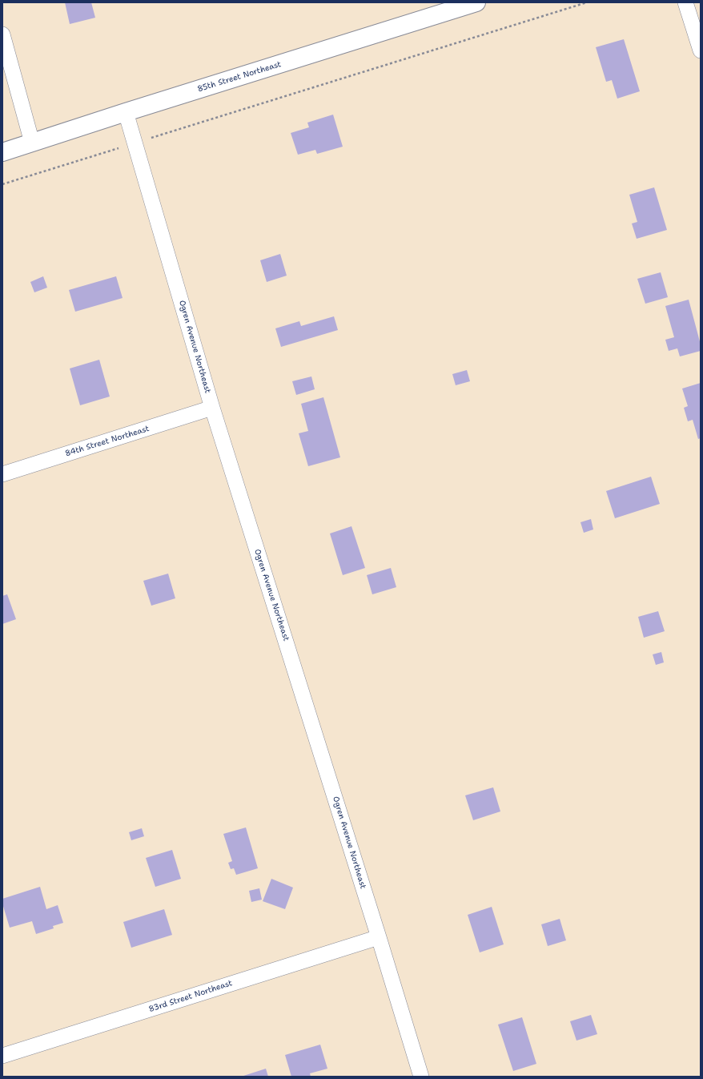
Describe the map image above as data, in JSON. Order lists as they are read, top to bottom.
{
  "streets": {
    "street": [
      "85th Street Northeast",
      "Ogren Avenue Northeast",
      "84th Street Northeast",
      "83rd Street Northeast"
    ]
  },
  "crossings": [
    ["85th Street Northeast", "Ogren Avenue Northeast"],
    ["Ogren Avenue Northeast", "84th Street Northeast"],
    ["Ogren Avenue Northeast", "83rd Street Northeast"]
  ]
}
